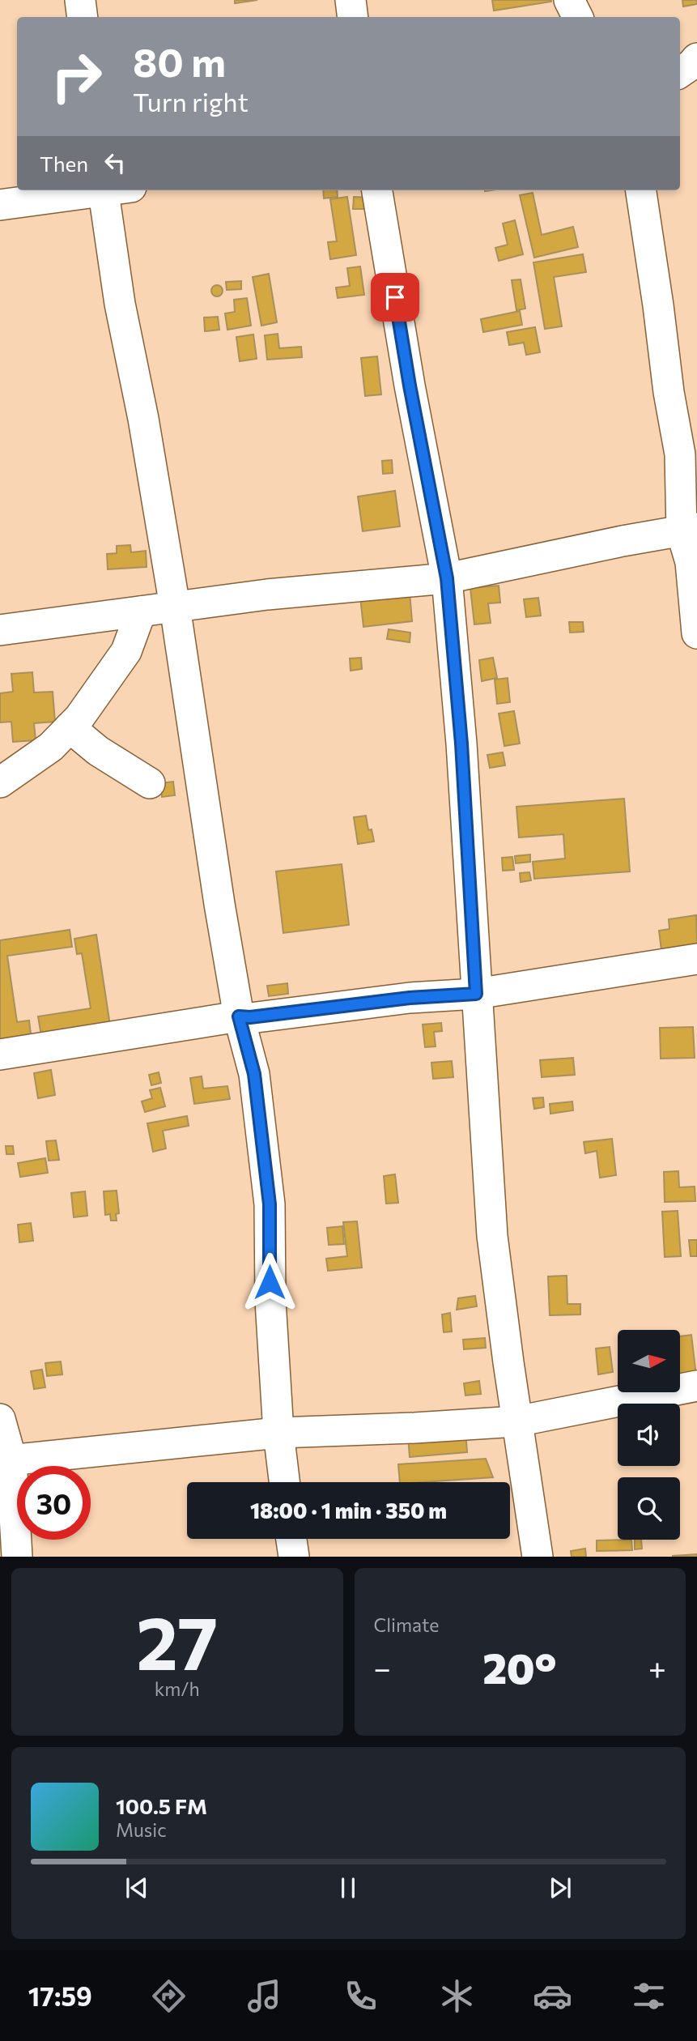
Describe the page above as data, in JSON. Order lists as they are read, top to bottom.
{
  "north": "right",
  "page": {
    "turn": ["80 m", "Turn right"],
    "then": "Then",
    "limit": "30",
    "trip": "18:00 · 1 min · 350 m",
    "tile": [
      ["27", "km/h"],
      "Climate"
    ],
    "heat": ["−", "20°", "+"],
    "song": ["100.5 FM", "Music"],
    "tabs": "17:59"
  }
}
